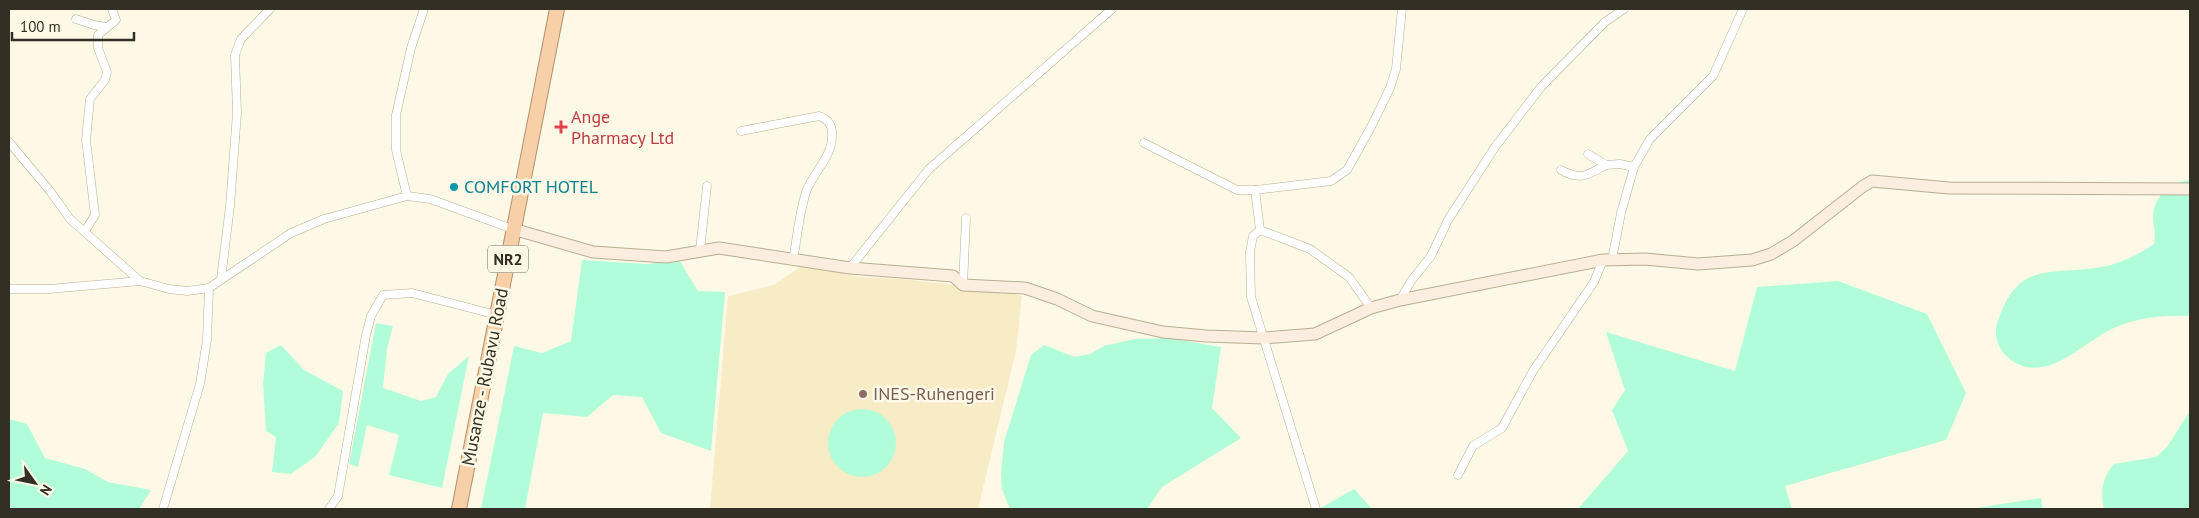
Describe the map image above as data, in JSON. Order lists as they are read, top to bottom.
{
  "streets": {
    "highway": ["NR2", "Musanze - Rubavu Road"]
  },
  "places": {
    "health": ["Ange Pharmacy Ltd"],
    "other": ["COMFORT HOTEL", "INES-Ruhengeri"]
  },
  "scale_bar": "100 m",
  "north": "bottom right"
}
